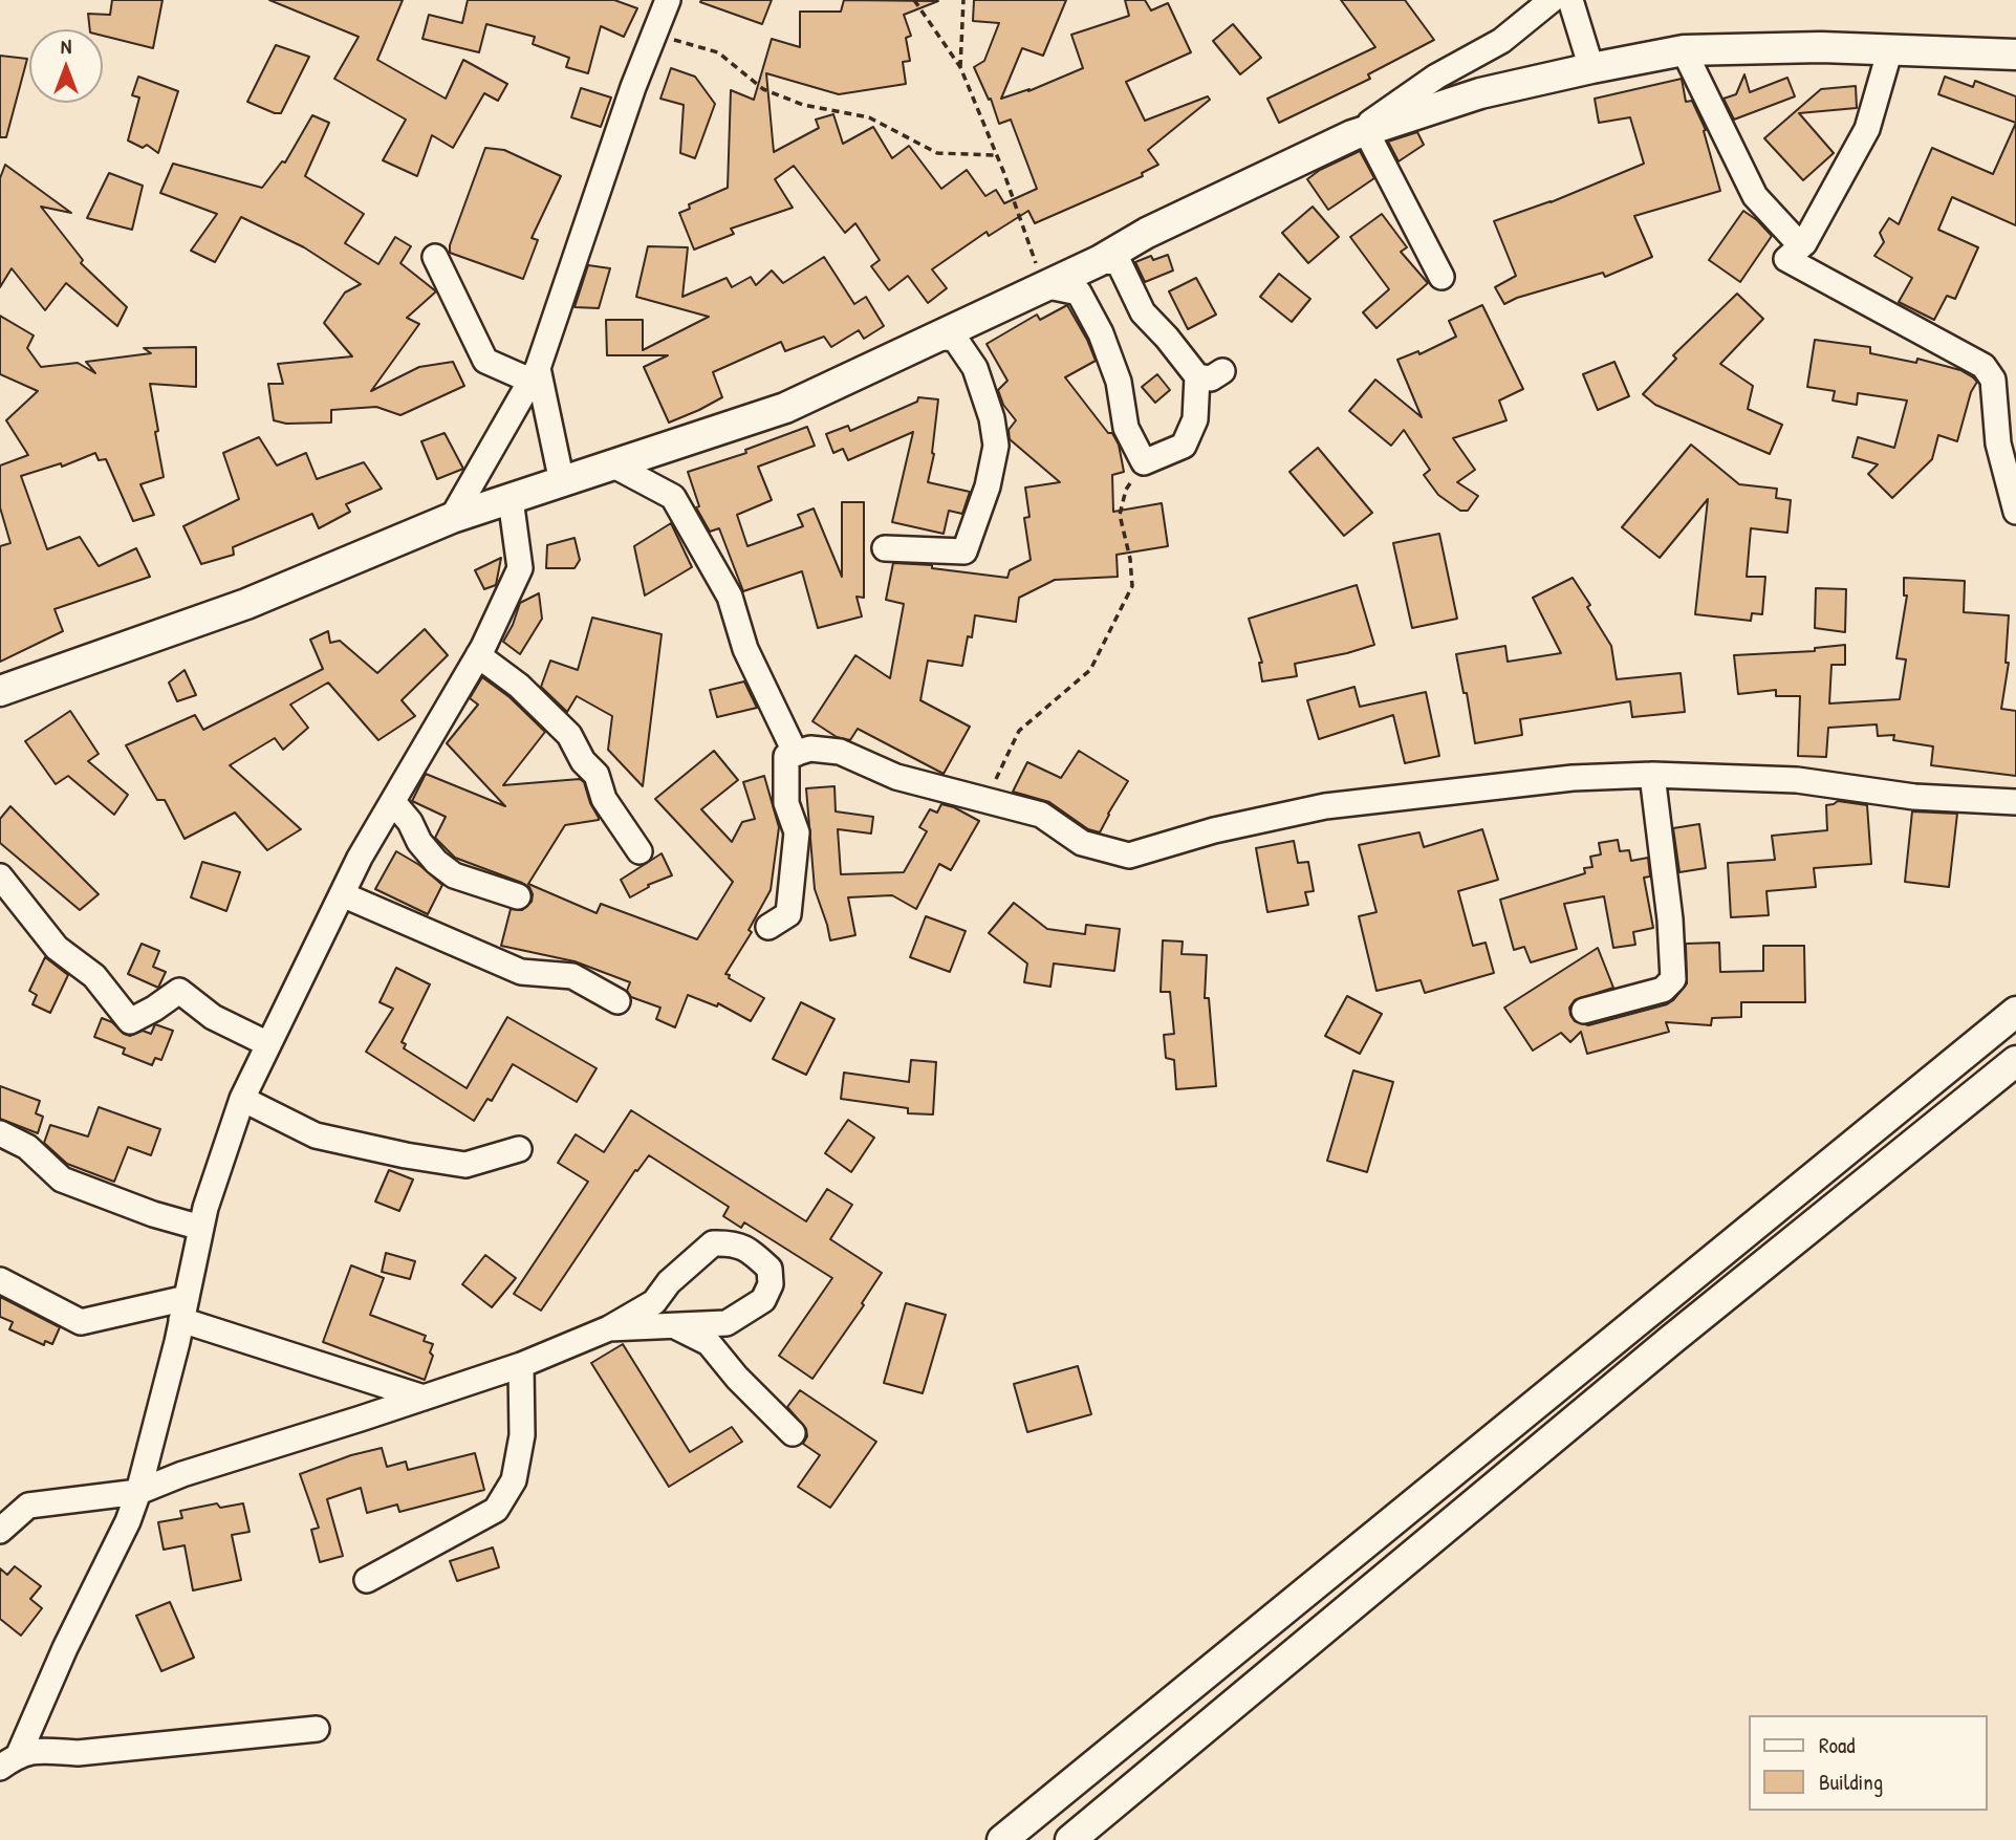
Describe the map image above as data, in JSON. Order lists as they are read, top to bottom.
{
  "legend": ["Road", "Building"],
  "north": "top"
}
